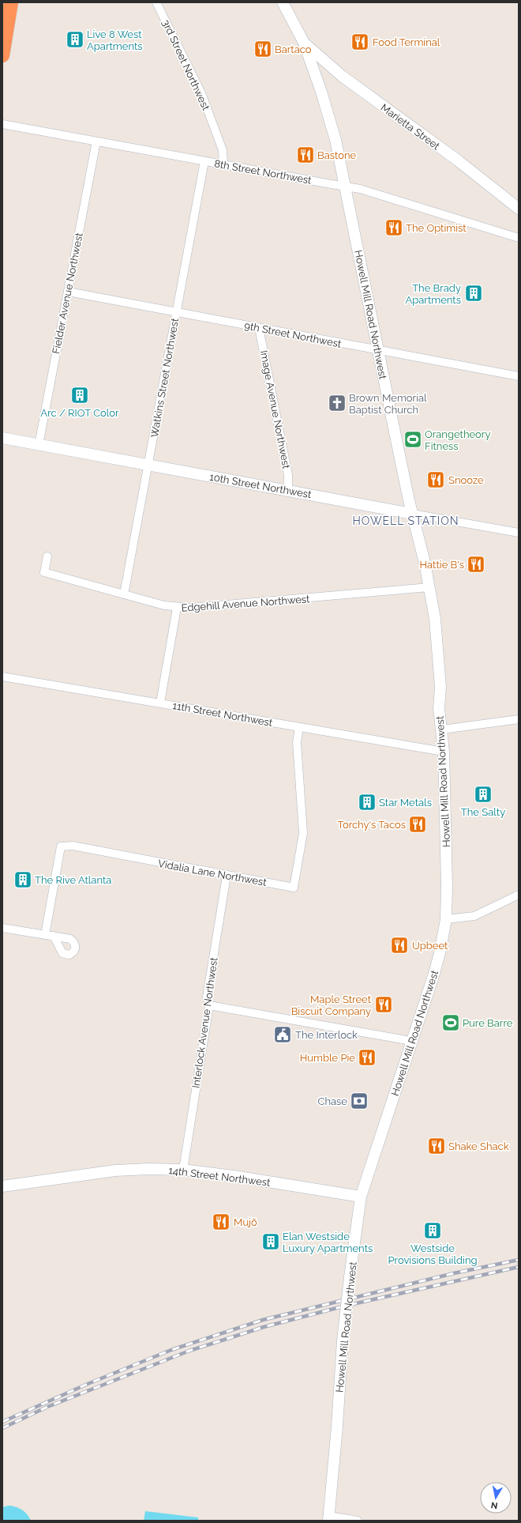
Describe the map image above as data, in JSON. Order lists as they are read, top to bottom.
{
  "streets": {
    "main road": [
      "Marietta Street",
      "Howell Mill Road Northwest",
      "10th Street Northwest",
      "14th Street Northwest"
    ],
    "street": [
      "3rd Street Northwest",
      "8th Street Northwest",
      "Fielder Avenue Northwest",
      "9th Street Northwest",
      "Watkins Street Northwest",
      "Image Avenue Northwest",
      "Edgehill Avenue Northwest",
      "11th Street Northwest",
      "Vidalia Lane Northwest",
      "Interlock Avenue Northwest"
    ]
  },
  "crossings": [
    ["3rd Street Northwest", "8th Street Northwest"],
    ["Marietta Street", "Howell Mill Road Northwest"],
    ["8th Street Northwest", "Fielder Avenue Northwest"],
    ["8th Street Northwest", "Howell Mill Road Northwest"],
    ["8th Street Northwest", "Watkins Street Northwest"],
    ["Fielder Avenue Northwest", "9th Street Northwest"],
    ["Fielder Avenue Northwest", "10th Street Northwest"],
    ["Howell Mill Road Northwest", "9th Street Northwest"],
    ["Howell Mill Road Northwest", "10th Street Northwest"],
    ["Howell Mill Road Northwest", "Edgehill Avenue Northwest"],
    ["Howell Mill Road Northwest", "11th Street Northwest"],
    ["Howell Mill Road Northwest", "14th Street Northwest"],
    ["9th Street Northwest", "Watkins Street Northwest"],
    ["9th Street Northwest", "Image Avenue Northwest"],
    ["Watkins Street Northwest", "10th Street Northwest"],
    ["Watkins Street Northwest", "Edgehill Avenue Northwest"],
    ["Image Avenue Northwest", "10th Street Northwest"],
    ["11th Street Northwest", "Vidalia Lane Northwest"],
    ["Vidalia Lane Northwest", "Interlock Avenue Northwest"],
    ["Interlock Avenue Northwest", "14th Street Northwest"]
  ],
  "districts": ["HOWELL STATION"],
  "places": {
    "building": [
      "Live 8 West Apartments",
      "The Brady Apartments",
      "Arc / RIOT Color",
      "The Salty",
      "Star Metals",
      "The Rive Atlanta",
      "Westside Provisions Building",
      "Elan Westside Luxury Apartments"
    ],
    "restaurant": [
      "Food Terminal",
      "Bartaco",
      "Bastone",
      "The Optimist",
      "Snooze",
      "Hattie B's",
      "Torchy's Tacos",
      "Upbeet",
      "Maple Street Biscuit Company",
      "Humble Pie",
      "Shake Shack",
      "Mujō"
    ],
    "church": ["Brown Memorial Baptist Church"],
    "sports": ["Orangetheory Fitness", "Pure Barre"],
    "public building": ["The Interlock"],
    "bank": ["Chase"]
  },
  "north": "bottom"
}
